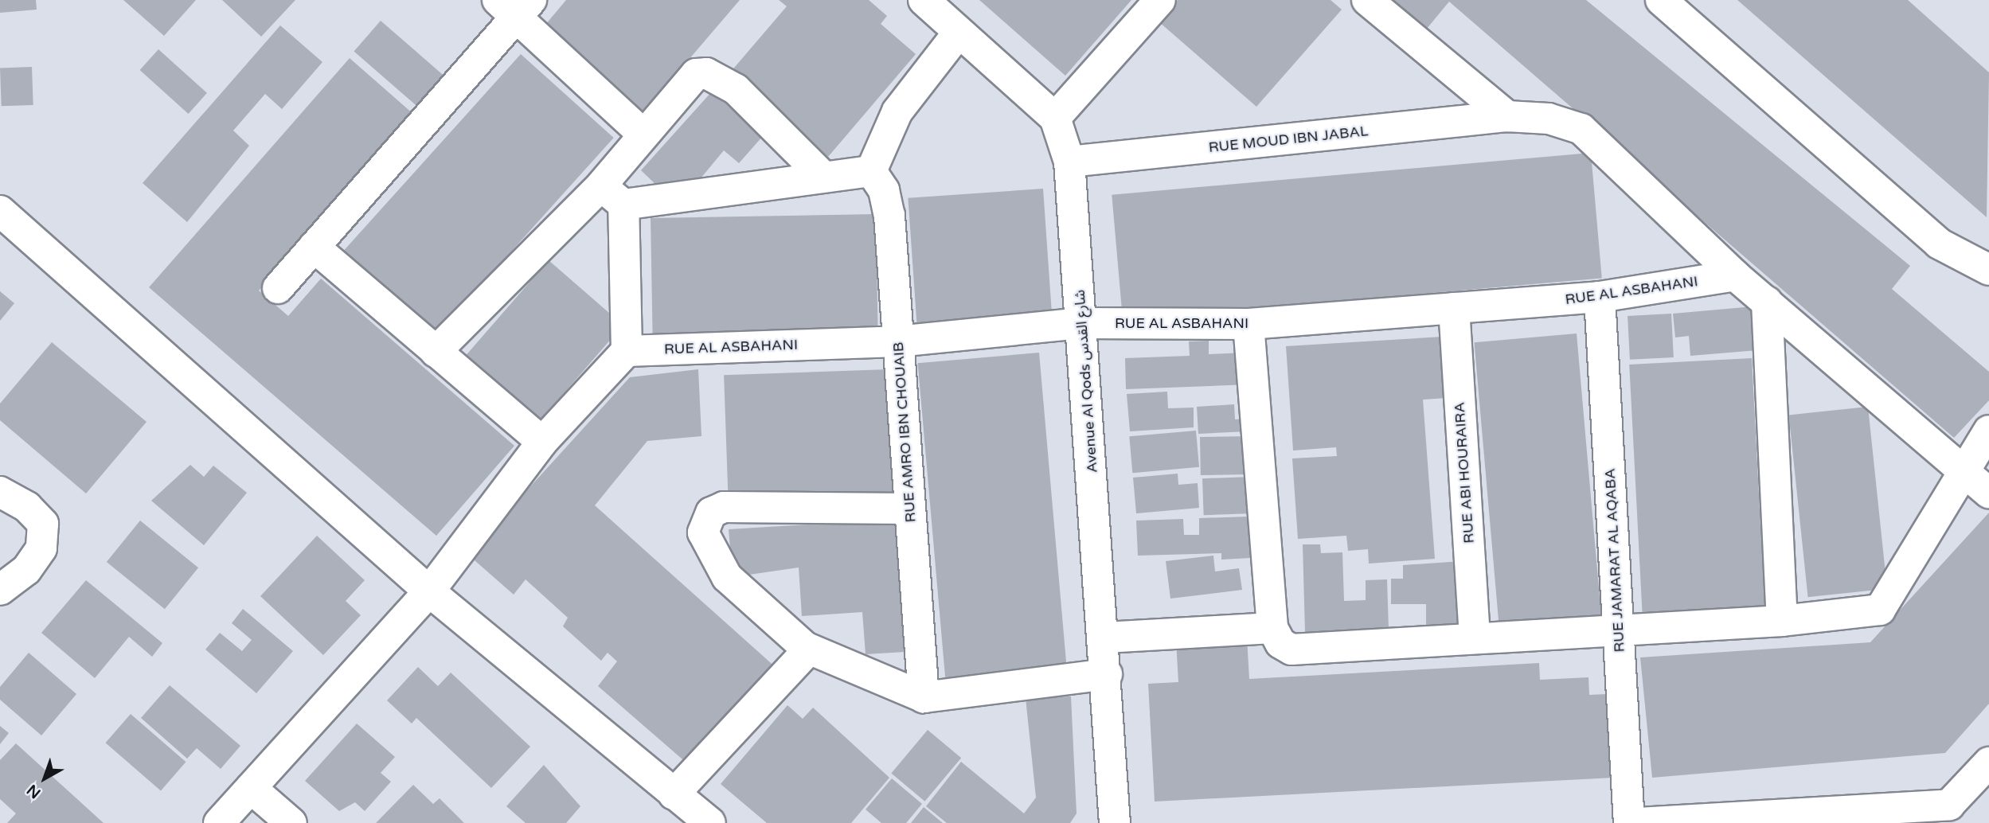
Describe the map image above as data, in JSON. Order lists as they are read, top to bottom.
{
  "streets": {
    "street": [
      "RUE MOUD IBN JABAL",
      "RUE AL ASBAHANI",
      "Avenue Al Qods شارع القدس",
      "RUE AMRO IBN CHOUAIB",
      "RUE ABI HOURAIRA",
      "RUE JAMARAT AL AQABA"
    ]
  },
  "crossings": [
    ["RUE MOUD IBN JABAL", "RUE AL ASBAHANI"],
    ["RUE MOUD IBN JABAL", "Avenue Al Qods شارع القدس"],
    ["RUE AL ASBAHANI", "Avenue Al Qods شارع القدس"],
    ["RUE AL ASBAHANI", "RUE AMRO IBN CHOUAIB"],
    ["RUE AL ASBAHANI", "RUE ABI HOURAIRA"],
    ["RUE AL ASBAHANI", "RUE JAMARAT AL AQABA"]
  ],
  "north": "bottom left"
}
